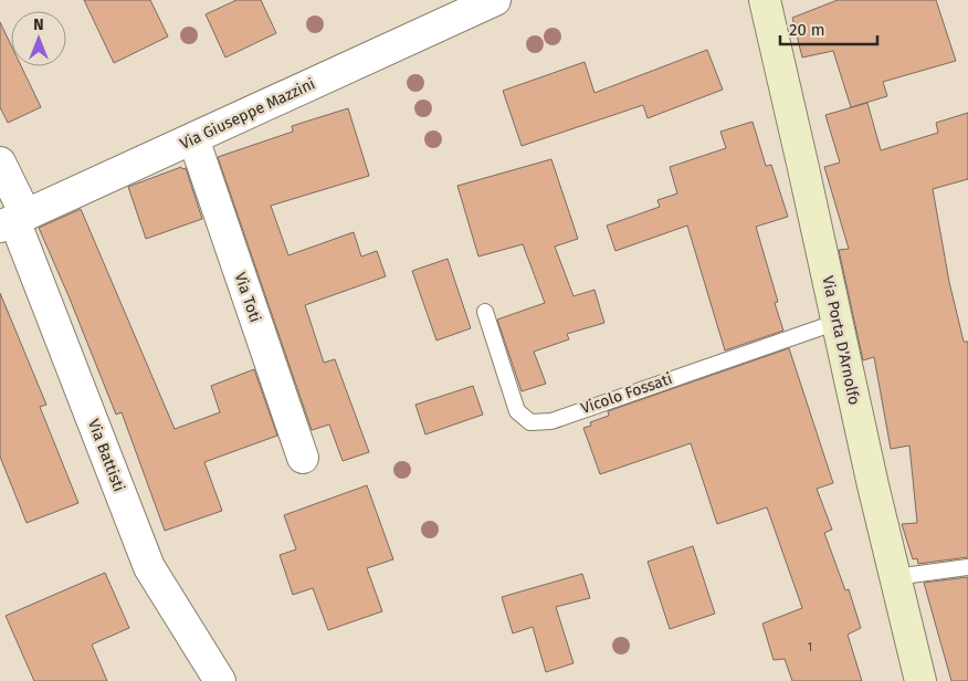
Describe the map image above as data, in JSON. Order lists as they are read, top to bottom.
{
  "streets": {
    "main road": ["Via Porta D'Arnolfo"],
    "street": ["Via Giuseppe Mazzini", "Via Toti", "Via Battisti"],
    "lane": ["Vicolo Fossati"]
  },
  "crossings": [
    ["Via Giuseppe Mazzini", "Via Toti"],
    ["Via Giuseppe Mazzini", "Via Battisti"],
    ["Via Porta D'Arnolfo", "Vicolo Fossati"]
  ],
  "house_numbers": ["1"],
  "scale_bar": "20 m",
  "north": "top"
}
